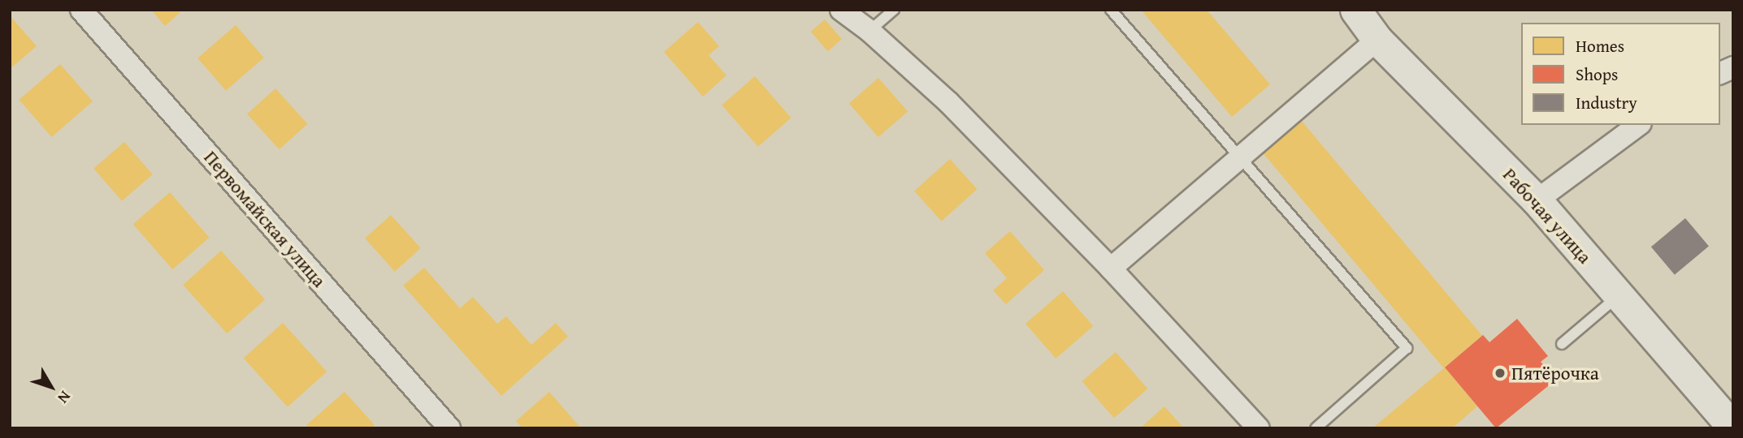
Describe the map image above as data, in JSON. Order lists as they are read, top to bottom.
{
  "streets": {
    "street": ["Рабочая улица", "Первомайская улица"]
  },
  "places": ["Пятёрочка"],
  "legend": ["Homes", "Shops", "Industry"],
  "north": "bottom right"
}
